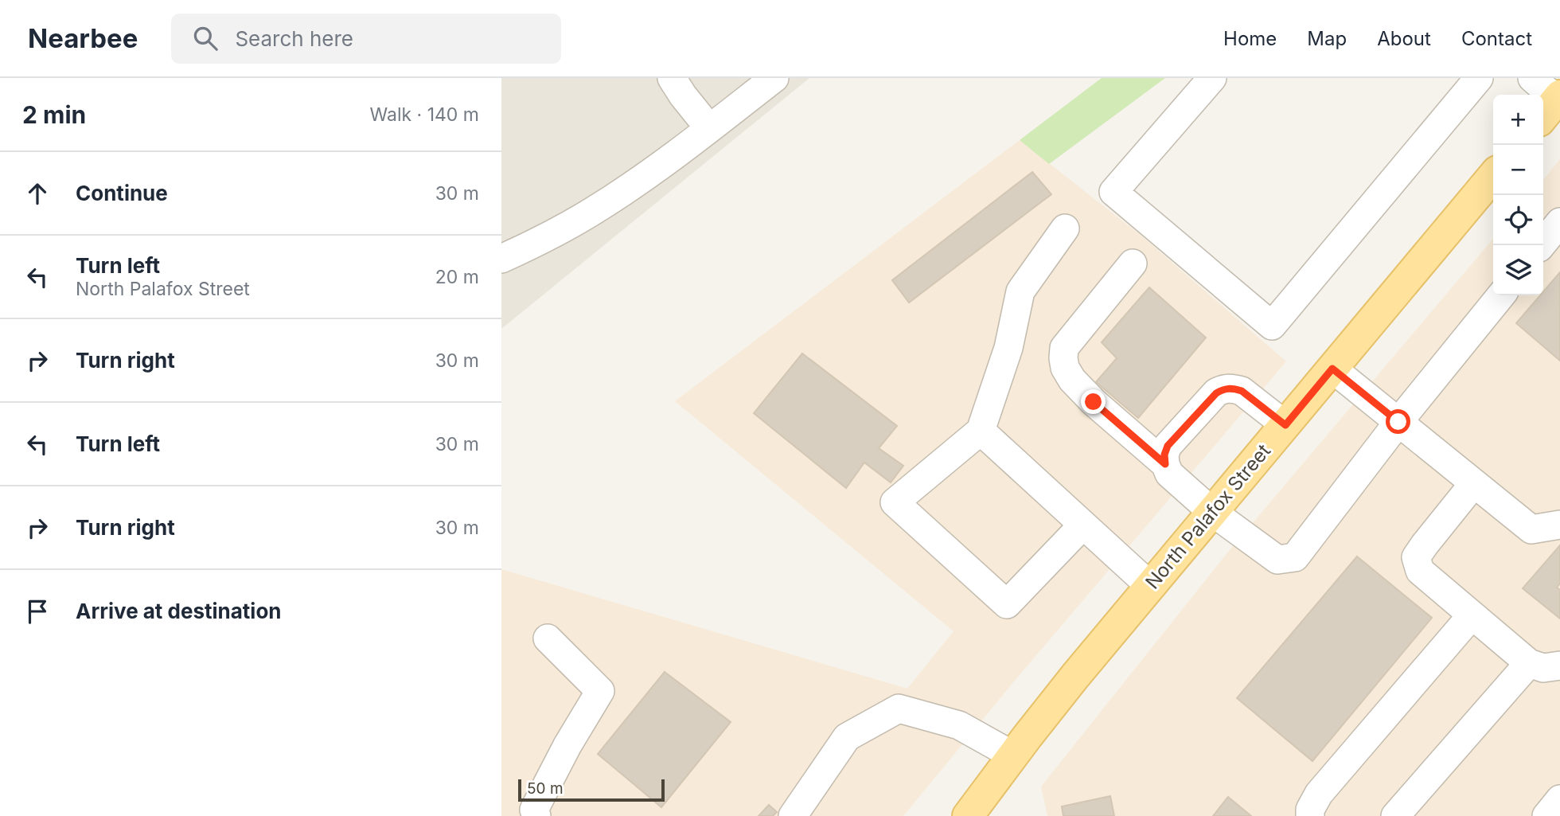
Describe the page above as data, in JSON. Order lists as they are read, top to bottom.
{
  "streets": {
    "main road": ["North Palafox Street"]
  },
  "scale_bar": "50 m",
  "page": {
    "header": "Nearbee",
    "search": "Search here",
    "nav": [
      "Home",
      "Map",
      "About",
      "Contact"
    ],
    "heading": ["2 min", "Walk · 140 m"],
    "map_buttons": ["+", "−"],
    "list": [
      ["Continue", "30 m"],
      ["Turn left", "North Palafox Street", "20 m"],
      ["Turn right", "30 m"],
      ["Turn left", "30 m"],
      ["Turn right", "30 m"],
      "Arrive at destination"
    ],
    "scale": "50 m"
  }
}
